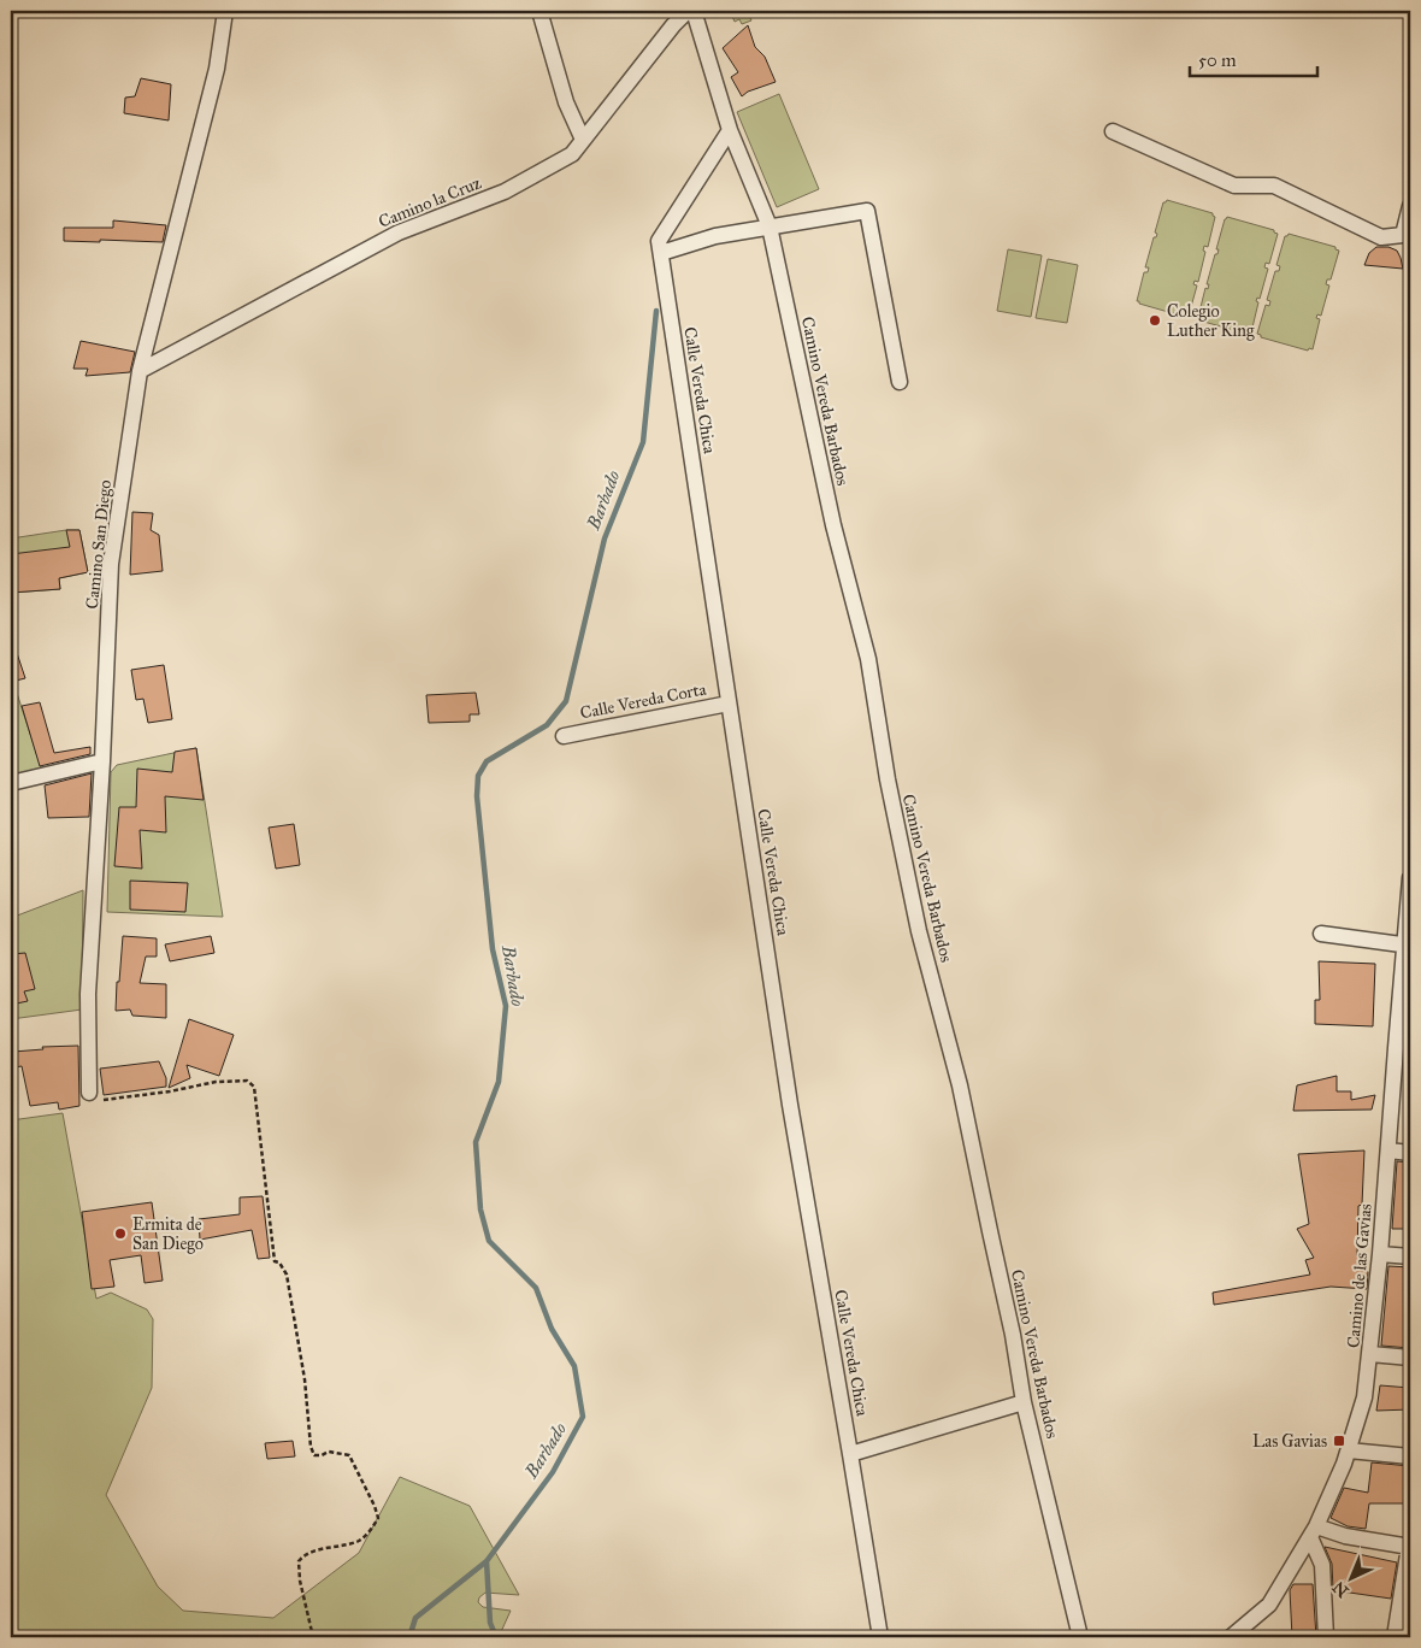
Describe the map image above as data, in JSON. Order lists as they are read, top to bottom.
{
  "streets": {
    "street": [
      "Camino la Cruz",
      "Calle Vereda Chica",
      "Camino Vereda Barbados",
      "Camino San Diego",
      "Calle Vereda Corta",
      "Camino de las Gavias"
    ]
  },
  "crossings": [
    ["Camino la Cruz", "Camino San Diego"],
    ["Calle Vereda Chica", "Camino Vereda Barbados"],
    ["Calle Vereda Chica", "Calle Vereda Corta"]
  ],
  "water": ["Barbado"],
  "places": {
    "other": ["Colegio Luther King", "Ermita de San Diego"],
    "transit": ["Las Gavias"]
  },
  "scale_bar": "50 m",
  "north": "bottom left"
}
